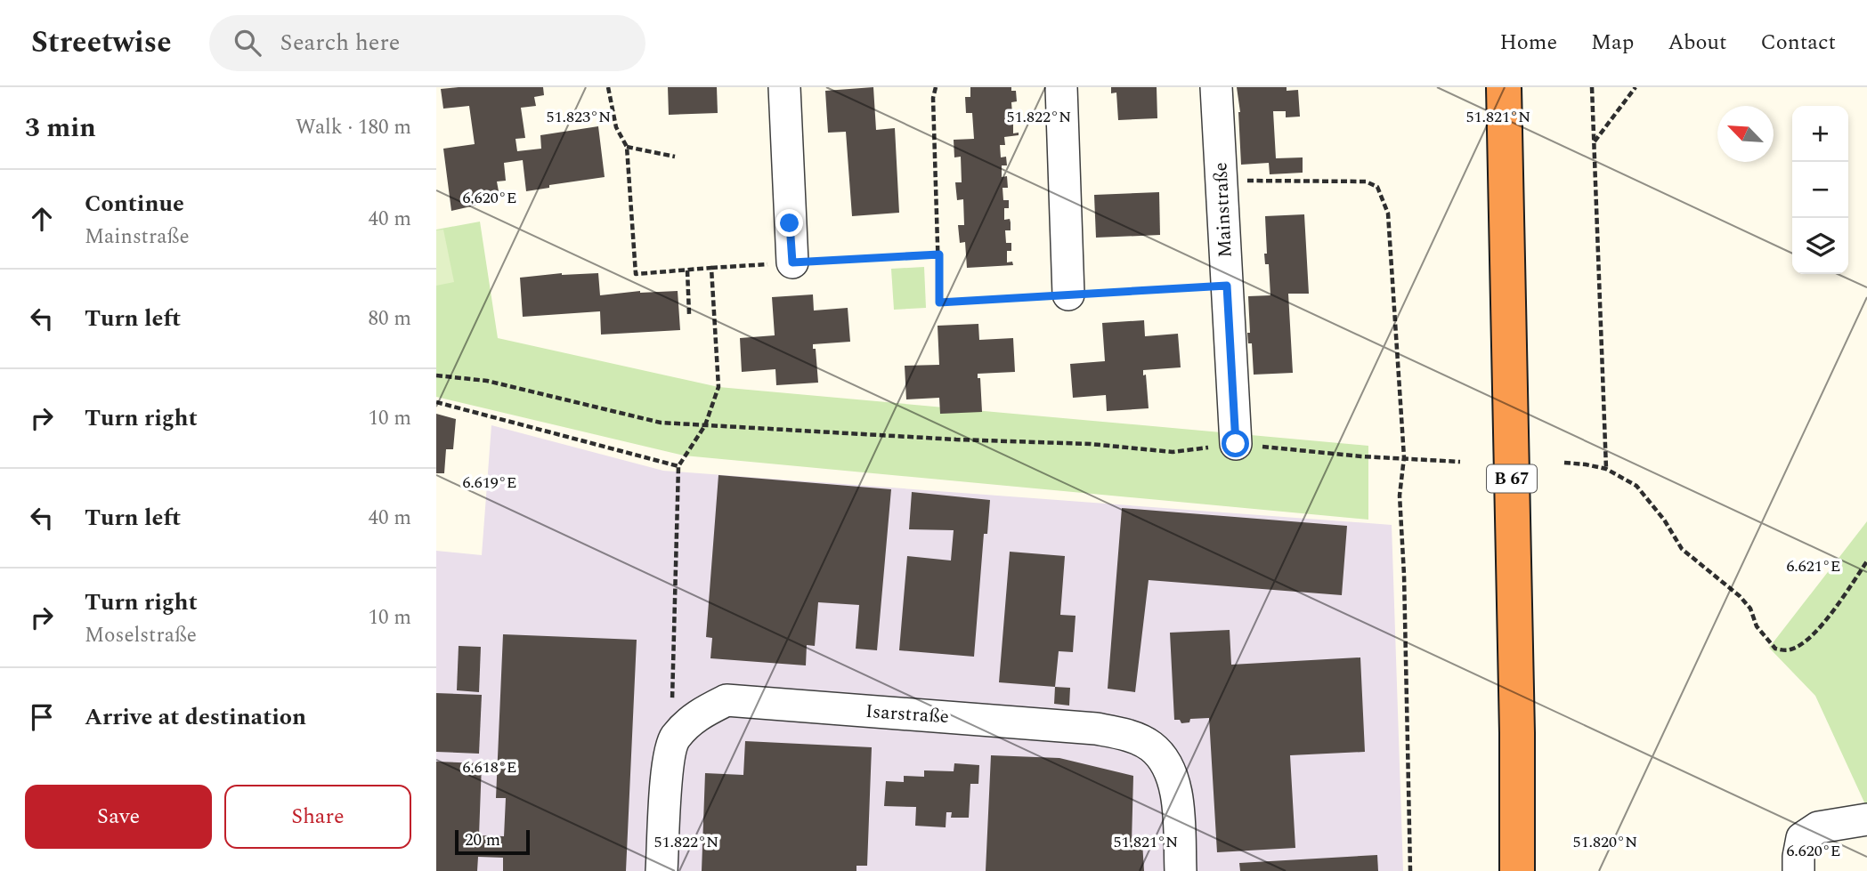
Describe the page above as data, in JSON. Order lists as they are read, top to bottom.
{
  "streets": {
    "highway": ["B 67"],
    "street": ["Mainstraße", "Isarstraße"]
  },
  "scale_bar": "20 m",
  "north": "top left",
  "page": {
    "header": "Streetwise",
    "search": "Search here",
    "nav": [
      "Home",
      "Map",
      "About",
      "Contact"
    ],
    "heading": ["3 min", "Walk · 180 m"],
    "map_buttons": ["+", "−"],
    "list": [
      ["Continue", "Mainstraße", "40 m"],
      ["Turn left", "80 m"],
      ["Turn right", "10 m"],
      ["Turn left", "40 m"],
      ["Turn right", "Moselstraße", "10 m"],
      "Arrive at destination"
    ],
    "buttons": ["Save", "Share"],
    "scale": "20 m"
  },
  "coordinates": [
    "51.823°N",
    "51.822°N",
    "51.821°N",
    "6.620°E",
    "6.619°E",
    "6.621°E",
    "6.618°E",
    "51.820°N"
  ]
}
